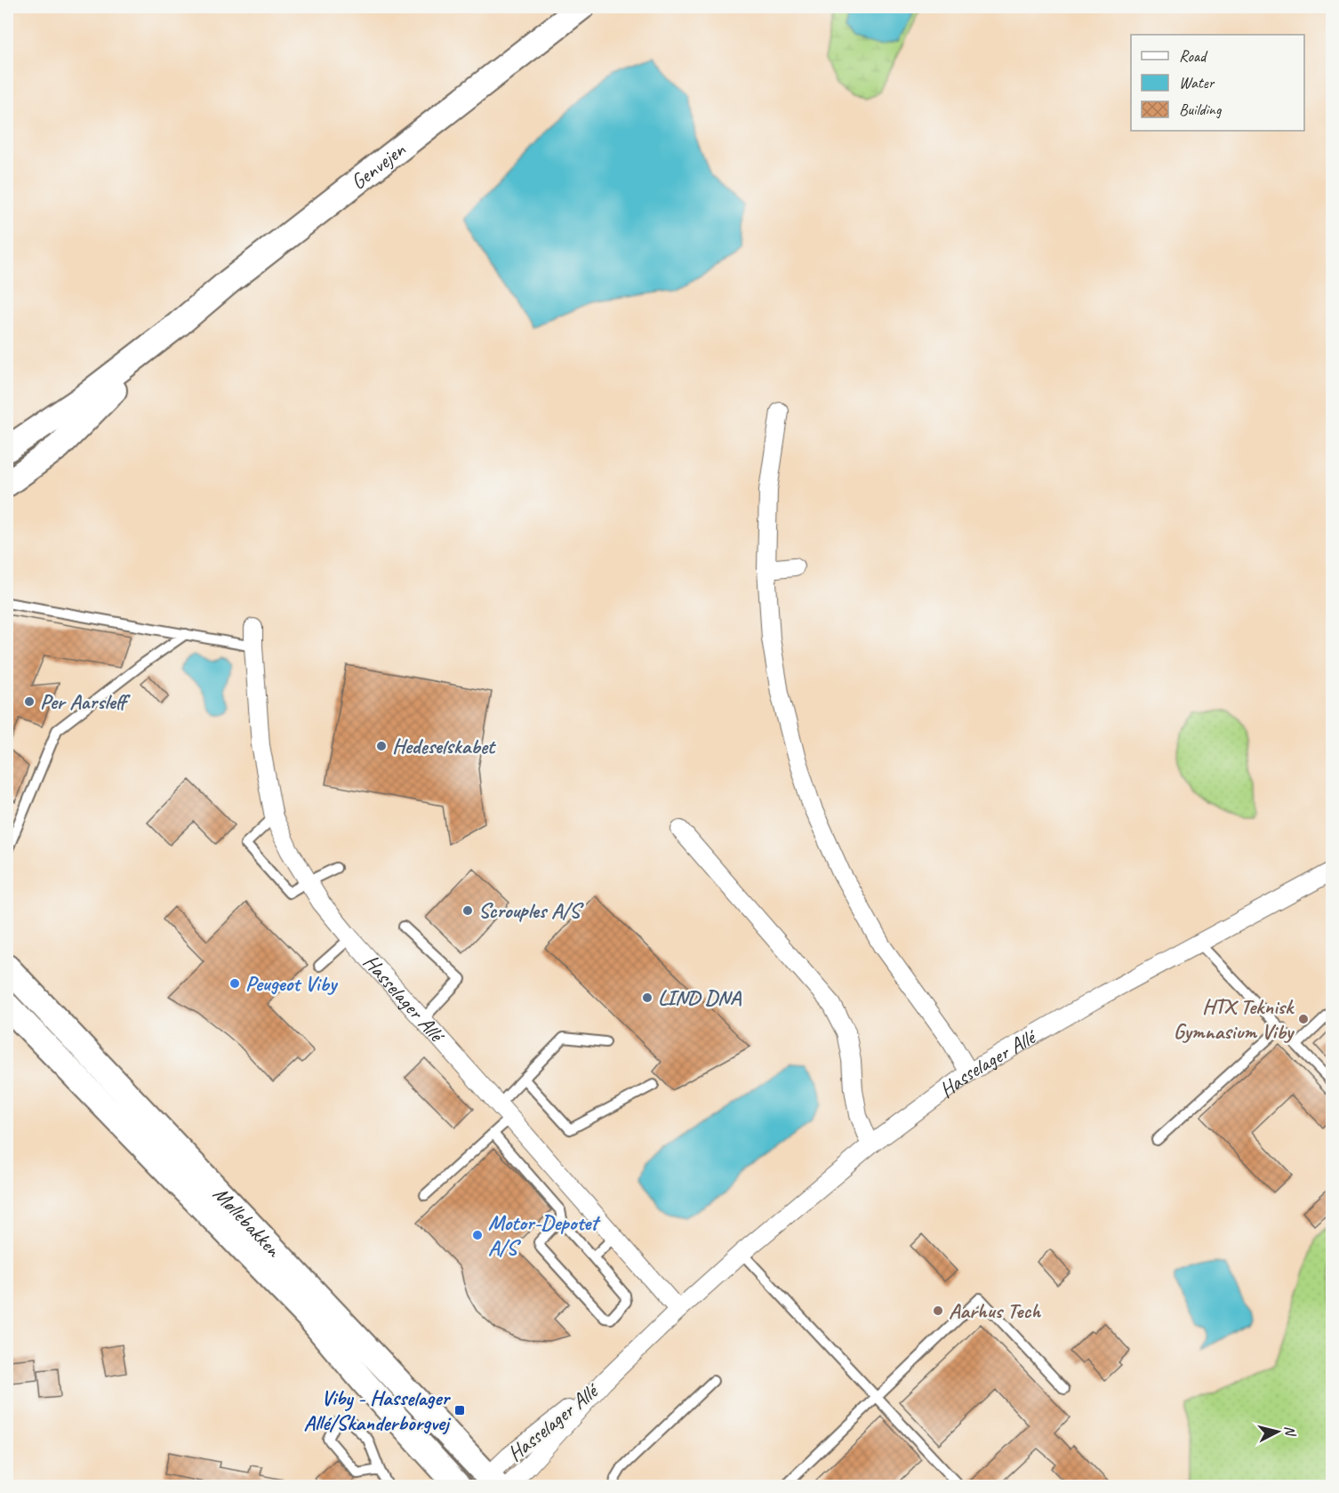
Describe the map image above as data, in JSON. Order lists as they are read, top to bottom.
{
  "streets": {
    "main road": ["Genvejen", "Møllebakken"],
    "street": ["Hasselager Allé"]
  },
  "crossings": [
    ["Hasselager Allé", "Møllebakken"]
  ],
  "places": {
    "other": [
      "Per Aarsleff",
      "Hedeselskabet",
      "Scrouples A/S",
      "Peugeot Viby",
      "LIND DNA",
      "HTX Teknisk Gymnasium Viby",
      "Motor-Depotet A/S",
      "Aarhus Tech"
    ],
    "transit": ["Viby - Hasselager Allé/Skanderborgvej"]
  },
  "legend": ["Road", "Water", "Building"],
  "north": "right"
}
